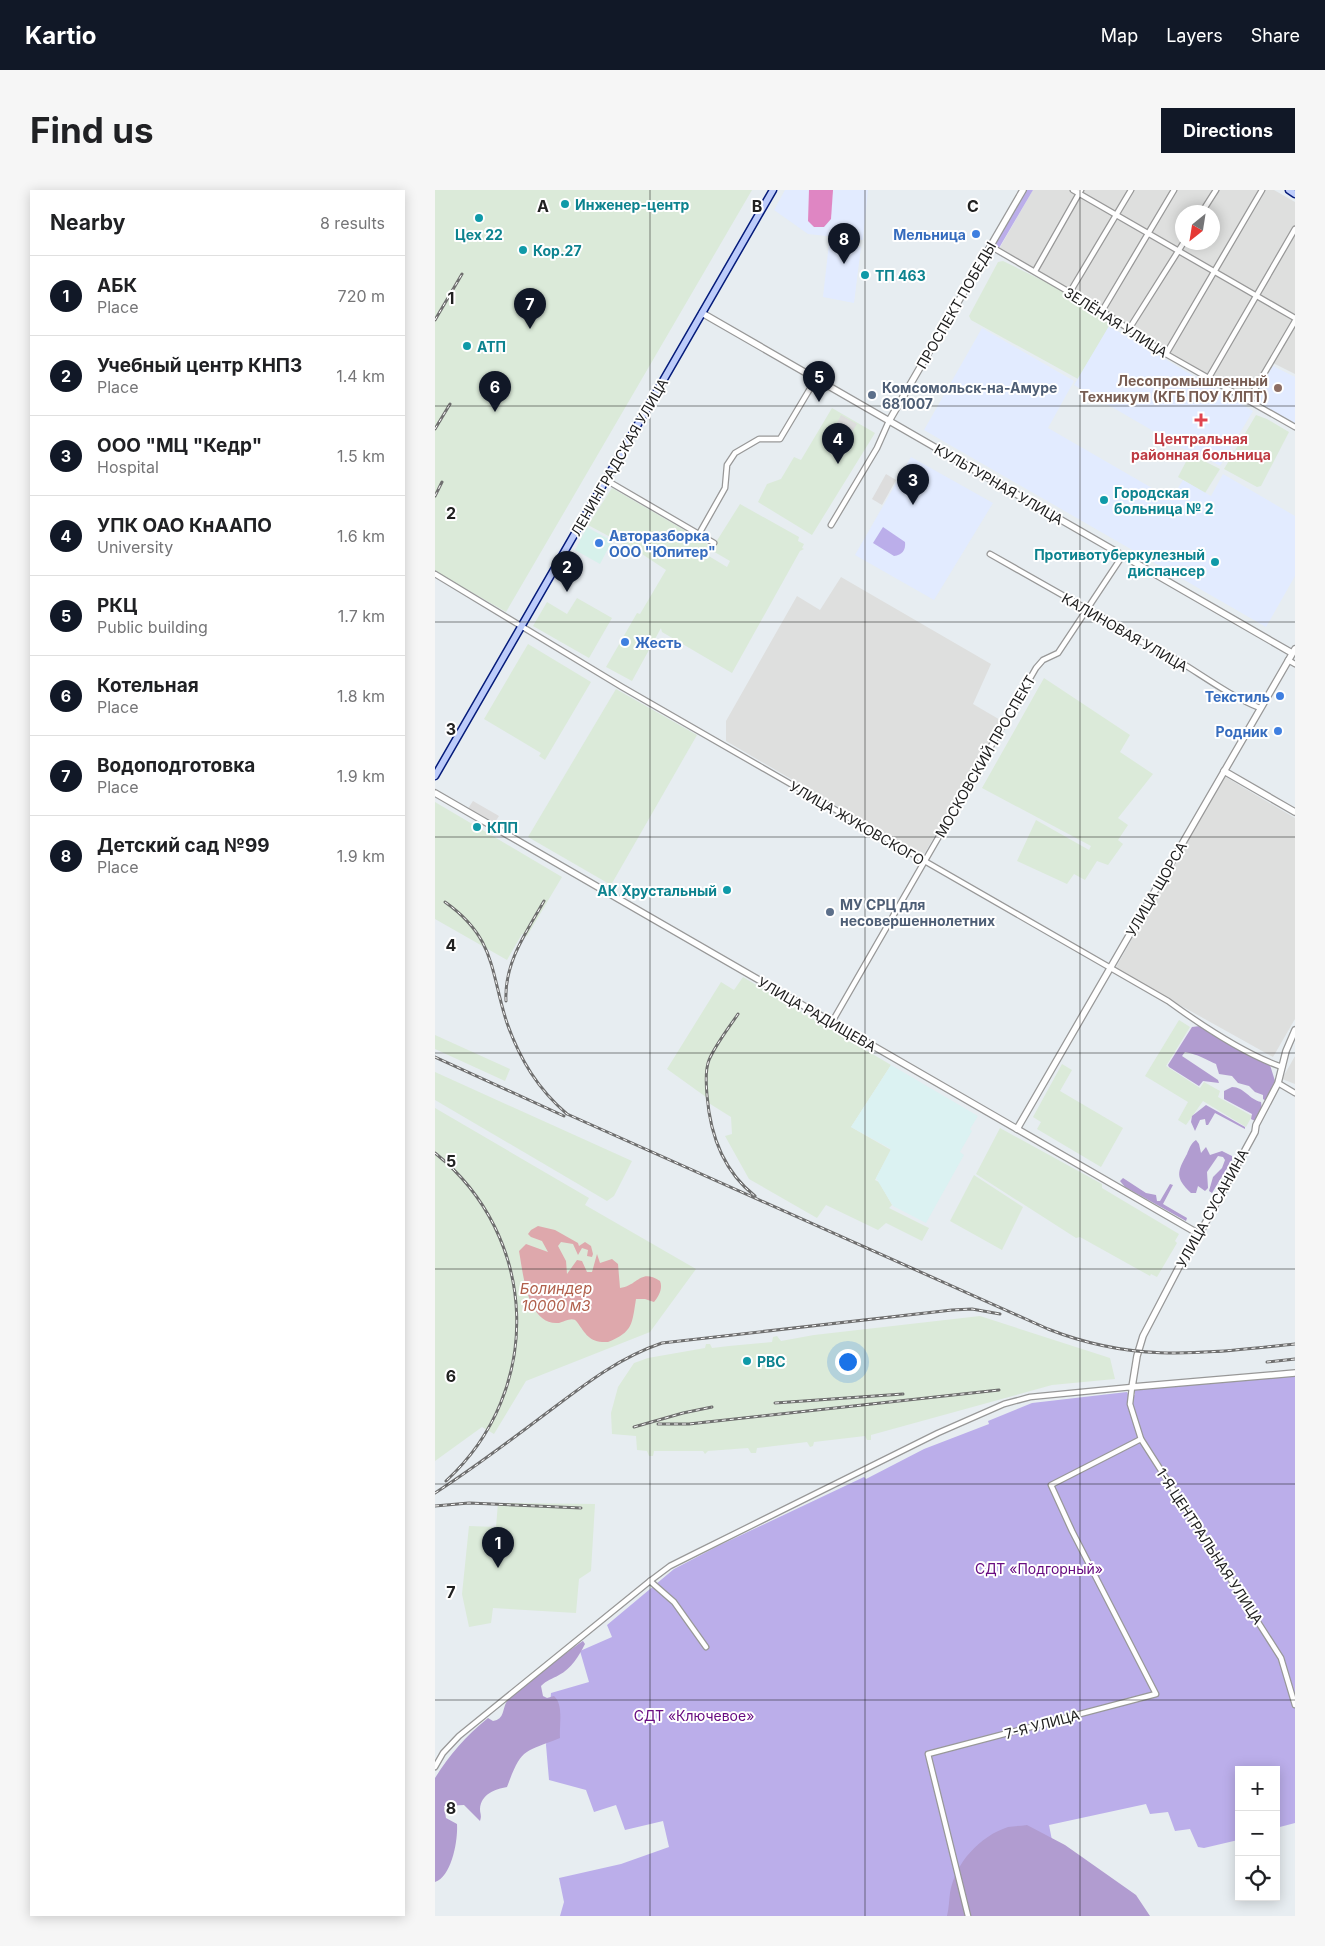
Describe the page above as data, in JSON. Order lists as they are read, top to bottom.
{
  "streets": {
    "main road": ["ЛЕНИНГРАДСКАЯ УЛИЦА"],
    "street": [
      "ПРОСПЕКТ ПОБЕДЫ",
      "ЗЕЛЁНАЯ УЛИЦА",
      "КУЛЬТУРНАЯ УЛИЦА",
      "КАЛИНОВАЯ УЛИЦА",
      "МОСКОВСКИЙ ПРОСПЕКТ",
      "УЛИЦА ЖУКОВСКОГО",
      "УЛИЦА ЩОРСА",
      "УЛИЦА РАДИЩЕВА",
      "УЛИЦА СУСАНИНА",
      "1-Я ЦЕНТРАЛЬНАЯ УЛИЦА",
      "7-Я УЛИЦА"
    ]
  },
  "crossings": [
    ["ПРОСПЕКТ ПОБЕДЫ", "ЗЕЛЁНАЯ УЛИЦА"],
    ["ПРОСПЕКТ ПОБЕДЫ", "КУЛЬТУРНАЯ УЛИЦА"],
    ["ЛЕНИНГРАДСКАЯ УЛИЦА", "КУЛЬТУРНАЯ УЛИЦА"],
    ["ЛЕНИНГРАДСКАЯ УЛИЦА", "УЛИЦА ЖУКОВСКОГО"],
    ["КУЛЬТУРНАЯ УЛИЦА", "МОСКОВСКИЙ ПРОСПЕКТ"],
    ["КУЛЬТУРНАЯ УЛИЦА", "УЛИЦА ЩОРСА"],
    ["КАЛИНОВАЯ УЛИЦА", "МОСКОВСКИЙ ПРОСПЕКТ"],
    ["КАЛИНОВАЯ УЛИЦА", "УЛИЦА ЩОРСА"],
    ["МОСКОВСКИЙ ПРОСПЕКТ", "УЛИЦА ЖУКОВСКОГО"],
    ["МОСКОВСКИЙ ПРОСПЕКТ", "УЛИЦА РАДИЩЕВА"],
    ["УЛИЦА ЖУКОВСКОГО", "УЛИЦА ЩОРСА"],
    ["УЛИЦА ЖУКОВСКОГО", "УЛИЦА СУСАНИНА"],
    ["УЛИЦА ЩОРСА", "УЛИЦА РАДИЩЕВА"],
    ["УЛИЦА РАДИЩЕВА", "УЛИЦА СУСАНИНА"],
    ["УЛИЦА СУСАНИНА", "1-Я ЦЕНТРАЛЬНАЯ УЛИЦА"],
    ["1-Я ЦЕНТРАЛЬНАЯ УЛИЦА", "7-Я УЛИЦА"]
  ],
  "water": ["Болиндер 10000 м3"],
  "parks": ["СДТ «Подгорный»", "СДТ «Ключевое»"],
  "places": {
    "other": [
      "Инженер-центр",
      "Цех 22",
      "Мельница",
      "Кор.27",
      "ТП 463",
      "АТП",
      "Лесопромышленный Техникум (КГБ ПОУ КЛПТ)",
      "Комсомольск-на-Амуре 681007",
      "Городская больница № 2",
      "Авторазборка ООО \"Юпитер\"",
      "Противотуберкулезный диспансер",
      "Жесть",
      "Текстиль",
      "Родник",
      "КПП",
      "АК Хрустальный",
      "МУ СРЦ для несовершеннолетних",
      "РВС"
    ],
    "health": ["Центральная районная больница"]
  },
  "north": "bottom left",
  "page": {
    "header": "Kartio",
    "nav": ["Map", "Layers", "Share"],
    "buttons": "Directions",
    "title": "Find us",
    "heading": ["Nearby", "8 results"],
    "pins": [
      "8",
      "7",
      "5",
      "6",
      "4",
      "3",
      "2",
      "1"
    ],
    "list": [
      {
        "mark": "1",
        "name": "АБК",
        "note": "Place",
        "value": "720 m"
      },
      {
        "mark": "2",
        "name": "Учебный центр КНПЗ",
        "note": "Place",
        "value": "1.4 km"
      },
      {
        "mark": "3",
        "name": "ООО \"МЦ \"Кедр\"",
        "note": "Hospital",
        "value": "1.5 km"
      },
      {
        "mark": "4",
        "name": "УПК ОАО КнААПО",
        "note": "University",
        "value": "1.6 km"
      },
      {
        "mark": "5",
        "name": "РКЦ",
        "note": "Public building",
        "value": "1.7 km"
      },
      {
        "mark": "6",
        "name": "Котельная",
        "note": "Place",
        "value": "1.8 km"
      },
      {
        "mark": "7",
        "name": "Водоподготовка",
        "note": "Place",
        "value": "1.9 km"
      },
      {
        "mark": "8",
        "name": "Детский сад №99",
        "note": "Place",
        "value": "1.9 km"
      }
    ],
    "map_buttons": ["+", "−"]
  },
  "grid": {
    "columns": ["A", "B", "C"],
    "rows": [
      "1",
      "2",
      "3",
      "4",
      "5",
      "6",
      "7",
      "8"
    ]
  }
}
